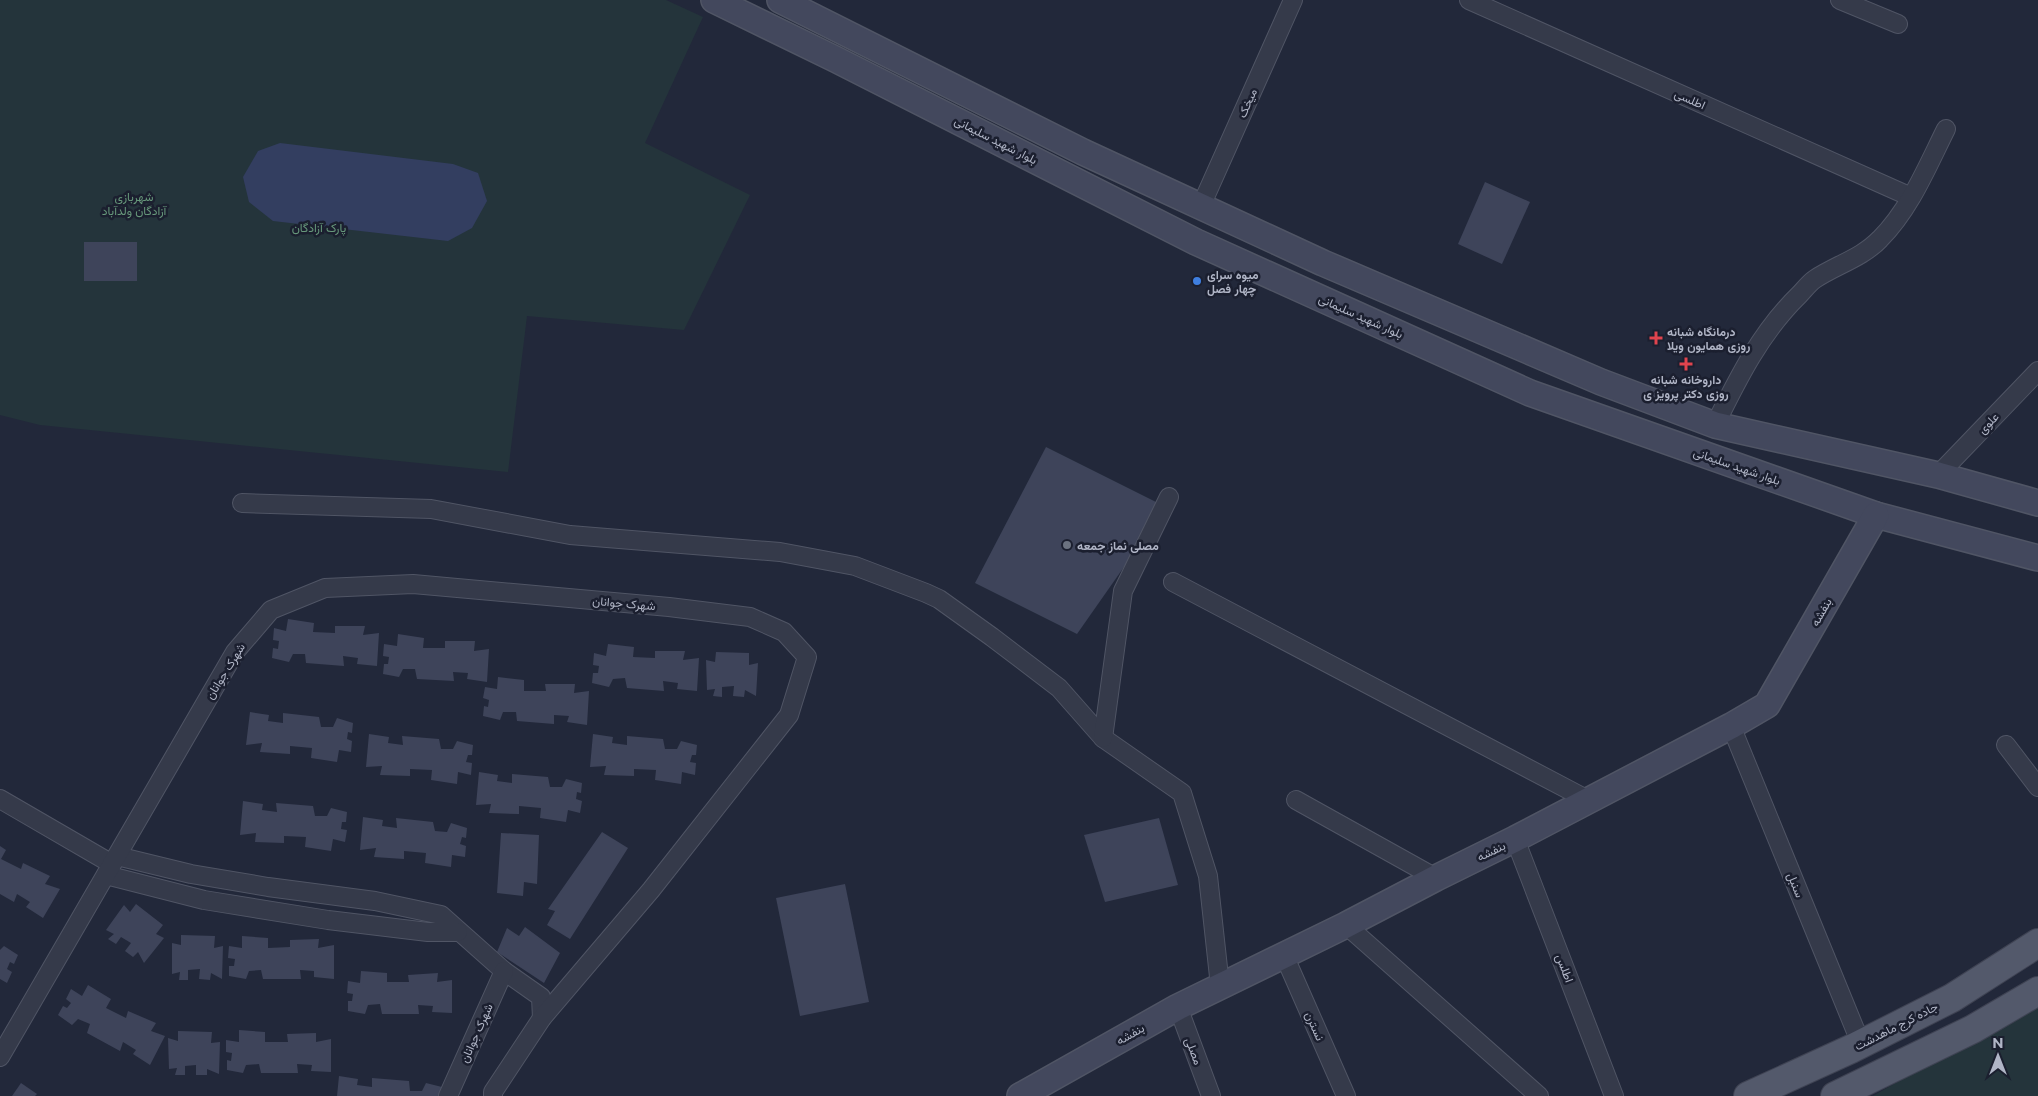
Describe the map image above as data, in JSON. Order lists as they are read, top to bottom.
{
  "streets": {
    "main road": ["بلوار شهید سلیمانی", "بنفشه", "جاده کرج ماهدشت"],
    "street": [
      "اطلسی",
      "میخک",
      "علوی",
      "شهرک جوانان",
      "سنبل",
      "اطلس",
      "نسترن",
      "مصلی"
    ]
  },
  "crossings": [
    ["بلوار شهید سلیمانی", "بنفشه"],
    ["بنفشه", "سنبل"],
    ["بنفشه", "اطلس"],
    ["بنفشه", "نسترن"],
    ["بنفشه", "مصلی"],
    ["سنبل", "جاده کرج ماهدشت"]
  ],
  "parks": ["شهربازی آزادگان ولدآباد", "پارک آزادگان"],
  "places": {
    "other": ["میوه سرای چهار فصل", "مصلی نماز جمعه"],
    "health": ["درمانگاه شبانه روزی همایون ویلا", "داروخانه شبانه روزی دکتر پرویز ی"]
  },
  "north": "top"
}
